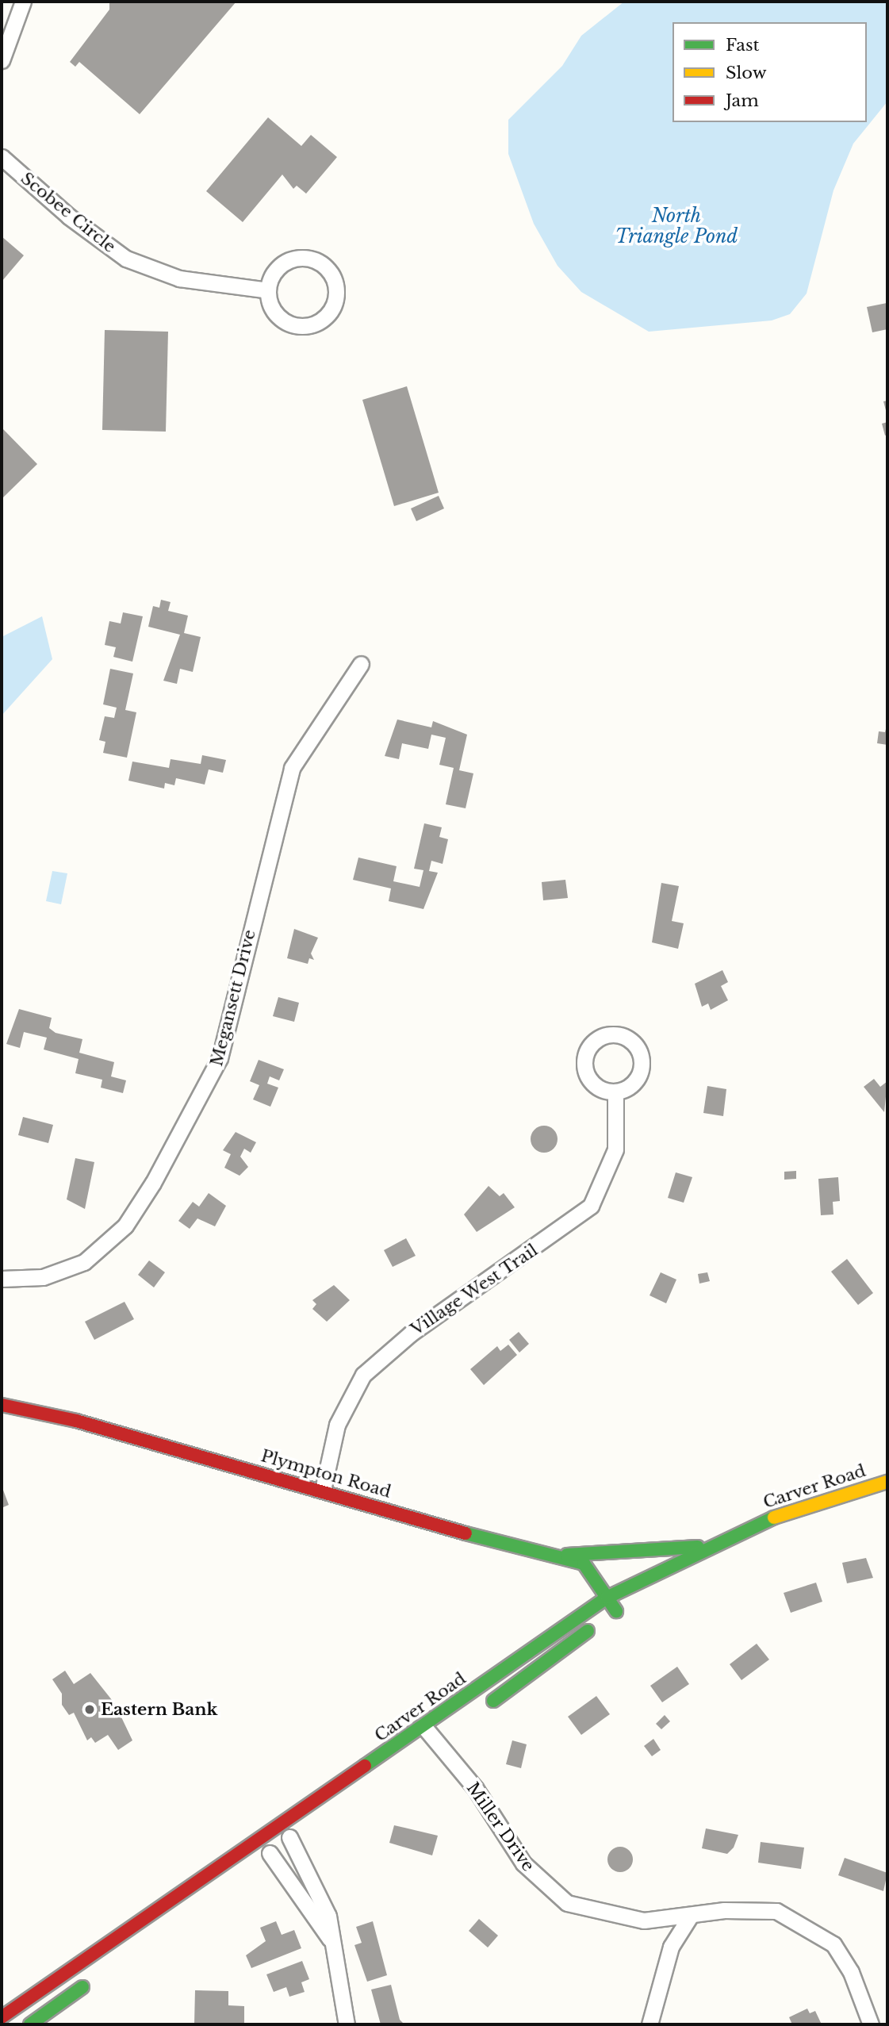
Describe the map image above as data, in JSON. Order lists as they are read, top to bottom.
{
  "streets": {
    "main road": ["Plympton Road", "Carver Road"],
    "street": [
      "Scobee Circle",
      "Megansett Drive",
      "Village West Trail",
      "Miller Drive"
    ]
  },
  "crossings": [
    ["Village West Trail", "Plympton Road"],
    ["Plympton Road", "Carver Road"],
    ["Carver Road", "Miller Drive"]
  ],
  "water": ["North Triangle Pond"],
  "places": ["Eastern Bank"],
  "legend": ["Fast", "Slow", "Jam"]
}
